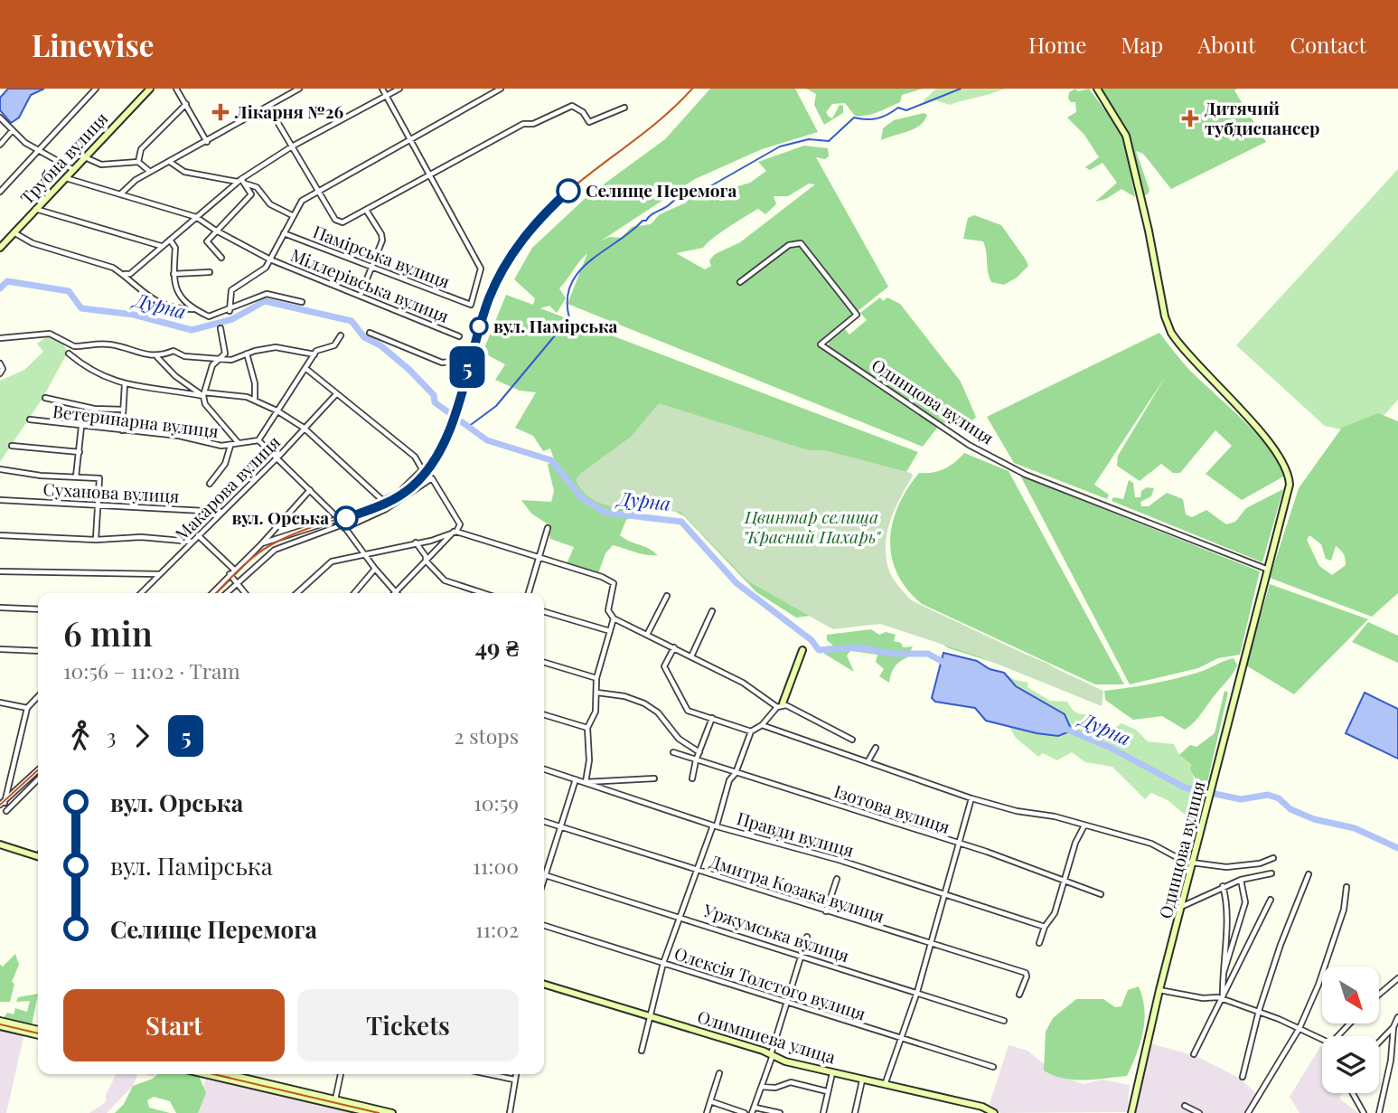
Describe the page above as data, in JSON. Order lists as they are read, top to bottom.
{
  "streets": {
    "main road": ["Трубна вулиця", "Одинцова вулиця", "Олимпиева улица"],
    "street": [
      "Памірська вулиця",
      "Міллерівська вулиця",
      "Ветеринарна вулиця",
      "Макарова вулиця",
      "Суханова вулиця",
      "Ізотова вулиця",
      "Правди вулиця",
      "Дмитра Козака вулиця",
      "Уржумська вулиця",
      "Олексія Толстого вулиця"
    ]
  },
  "crossings": [
    ["Трубна вулиця", "Міллерівська вулиця"],
    ["Макарова вулиця", "Суханова вулиця"]
  ],
  "water": ["Дурна"],
  "parks": ["Цвинтар селища \"Красний Пахарь\""],
  "places": {
    "health": ["Лікарня №26", "Дитячий тубдиспансер"],
    "other": ["Селище Перемога", "вул. Памірська", "вул. Орська"]
  },
  "lines": ["tram line 5"],
  "north": "bottom right",
  "page": {
    "header": "Linewise",
    "nav": [
      "Home",
      "Map",
      "About",
      "Contact"
    ],
    "on_map": "5",
    "heading": ["6 min", "10:56 – 11:02 · Tram", "49 ₴"],
    "legs": ["3", "5", "2 stops"],
    "list": [
      {
        "name": "вул. Орська",
        "value": "10:59"
      },
      {
        "name": "вул. Памірська",
        "value": "11:00"
      },
      {
        "name": "Селище Перемога",
        "value": "11:02"
      }
    ],
    "buttons": ["Start", "Tickets"]
  }
}
